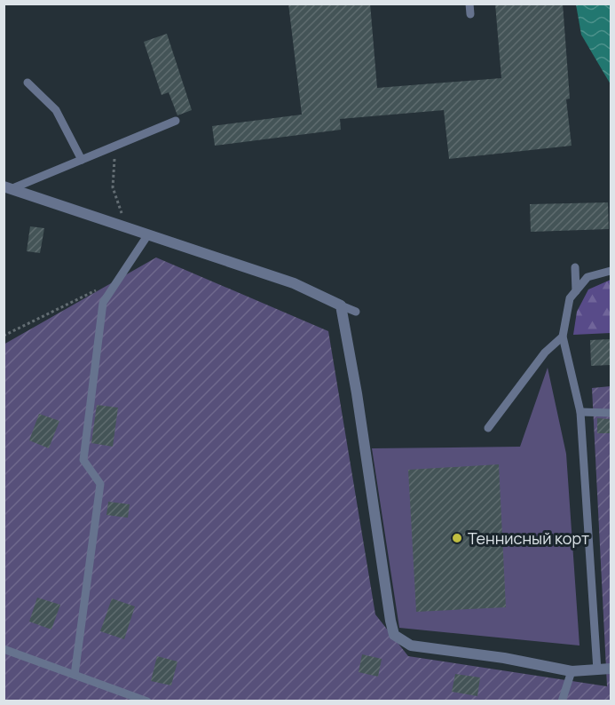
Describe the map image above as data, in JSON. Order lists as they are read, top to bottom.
{
  "places": ["Теннисный корт"]
}
